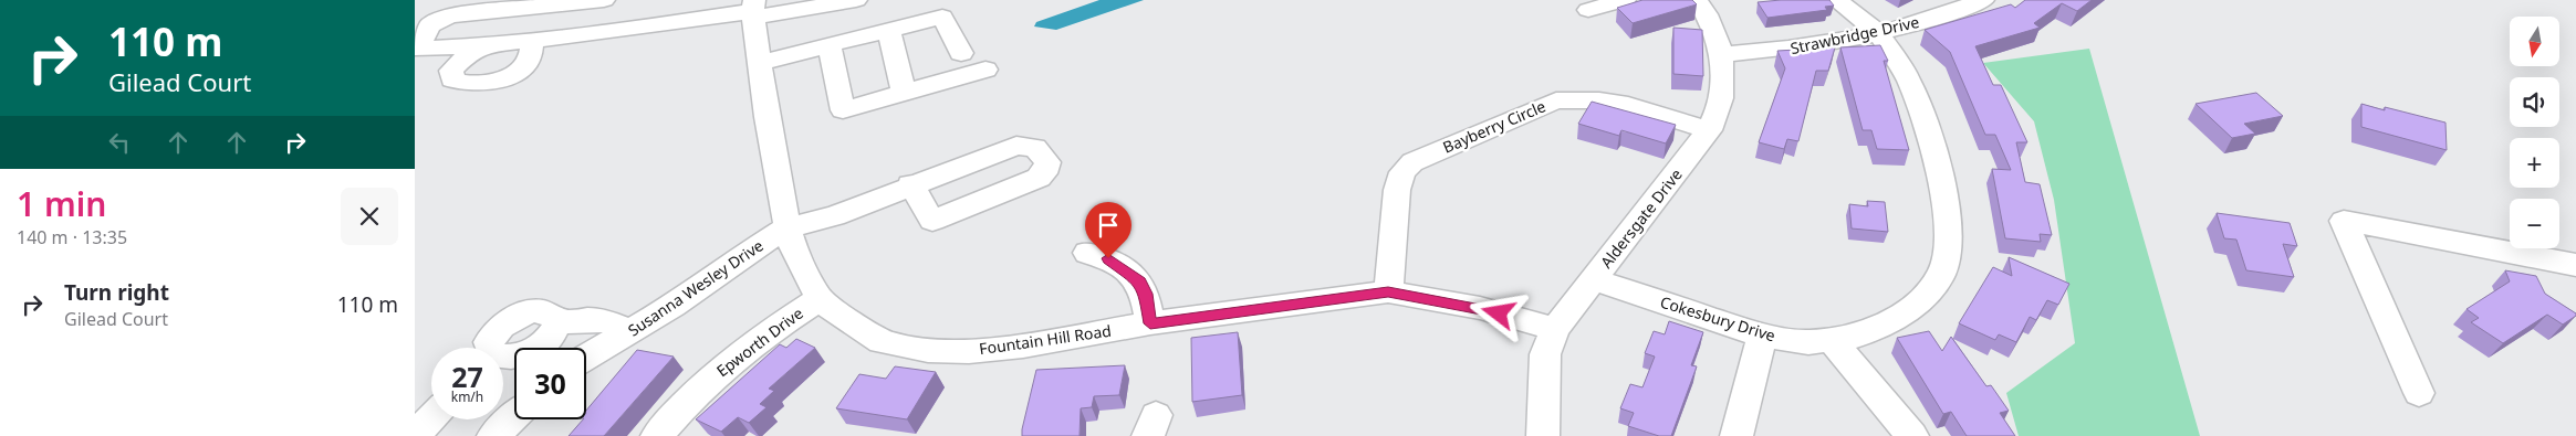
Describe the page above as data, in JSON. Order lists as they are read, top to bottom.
{
  "streets": {
    "street": [
      "Strawbridge Drive",
      "Bayberry Circle",
      "Aldersgate Drive",
      "Susanna Wesley Drive",
      "Cokesbury Drive",
      "Fountain Hill Road",
      "Epworth Drive"
    ]
  },
  "crossings": [
    ["Strawbridge Drive", "Aldersgate Drive"],
    ["Strawbridge Drive", "Cokesbury Drive"],
    ["Bayberry Circle", "Aldersgate Drive"],
    ["Bayberry Circle", "Fountain Hill Road"],
    ["Aldersgate Drive", "Cokesbury Drive"],
    ["Aldersgate Drive", "Fountain Hill Road"],
    ["Susanna Wesley Drive", "Fountain Hill Road"],
    ["Fountain Hill Road", "Epworth Drive"]
  ],
  "north": "bottom",
  "page": {
    "turn": ["110 m", "Gilead Court"],
    "map_buttons": ["+", "−"],
    "heading": ["1 min", "140 m · 13:35"],
    "list": [
      {
        "name": "Turn right",
        "note": "Gilead Court",
        "value": "110 m"
      }
    ],
    "speed": "27 km/h",
    "limit": "30"
  }
}
